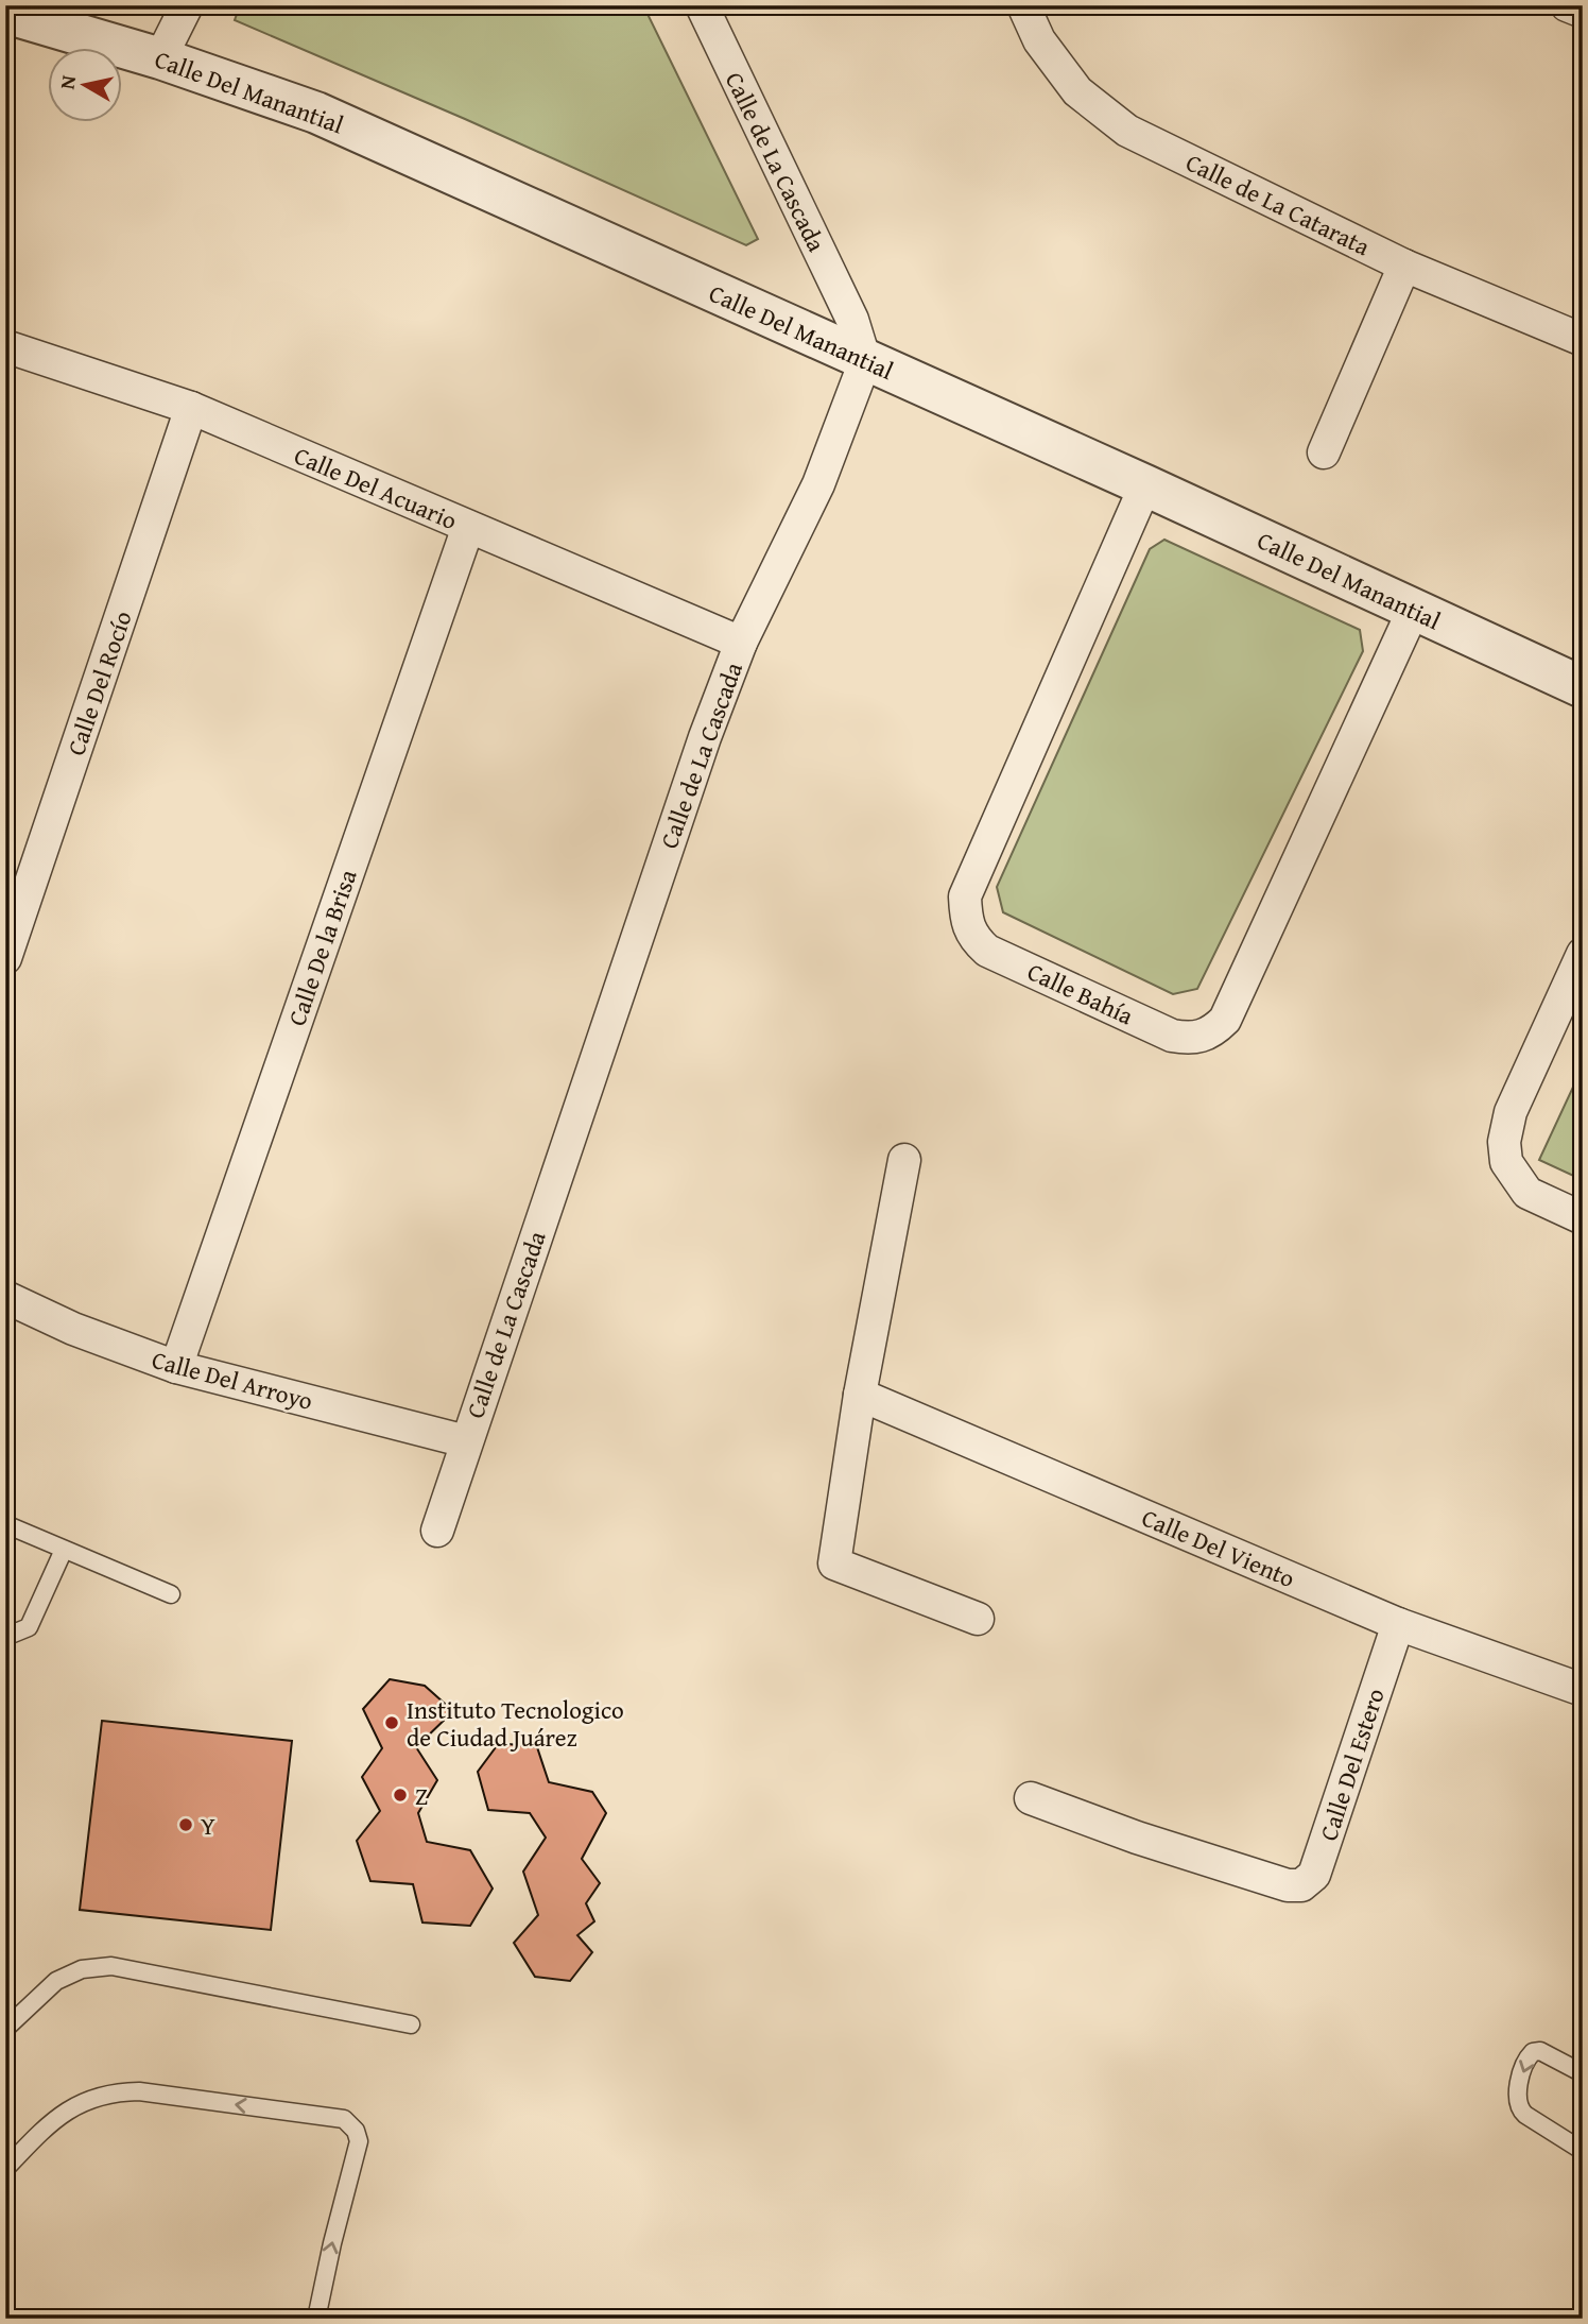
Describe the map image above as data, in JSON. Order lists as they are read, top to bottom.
{
  "streets": {
    "street": [
      "Calle Del Manantial",
      "Calle de La Cascada",
      "Calle de La Catarata",
      "Calle Del Acuario",
      "Calle Del Rocío",
      "Calle De la Brisa",
      "Calle Bahía",
      "Calle Del Arroyo",
      "Calle Del Viento",
      "Calle Del Estero"
    ]
  },
  "crossings": [
    ["Calle Del Manantial", "Calle de La Cascada"],
    ["Calle Del Manantial", "Calle Bahía"],
    ["Calle de La Cascada", "Calle Del Acuario"],
    ["Calle de La Cascada", "Calle Del Arroyo"],
    ["Calle Del Acuario", "Calle Del Rocío"],
    ["Calle Del Acuario", "Calle De la Brisa"],
    ["Calle De la Brisa", "Calle Del Arroyo"],
    ["Calle Del Viento", "Calle Del Estero"]
  ],
  "places": ["Instituto Tecnologico de Ciudad Juárez", "Z", "Y"],
  "north": "left"
}
